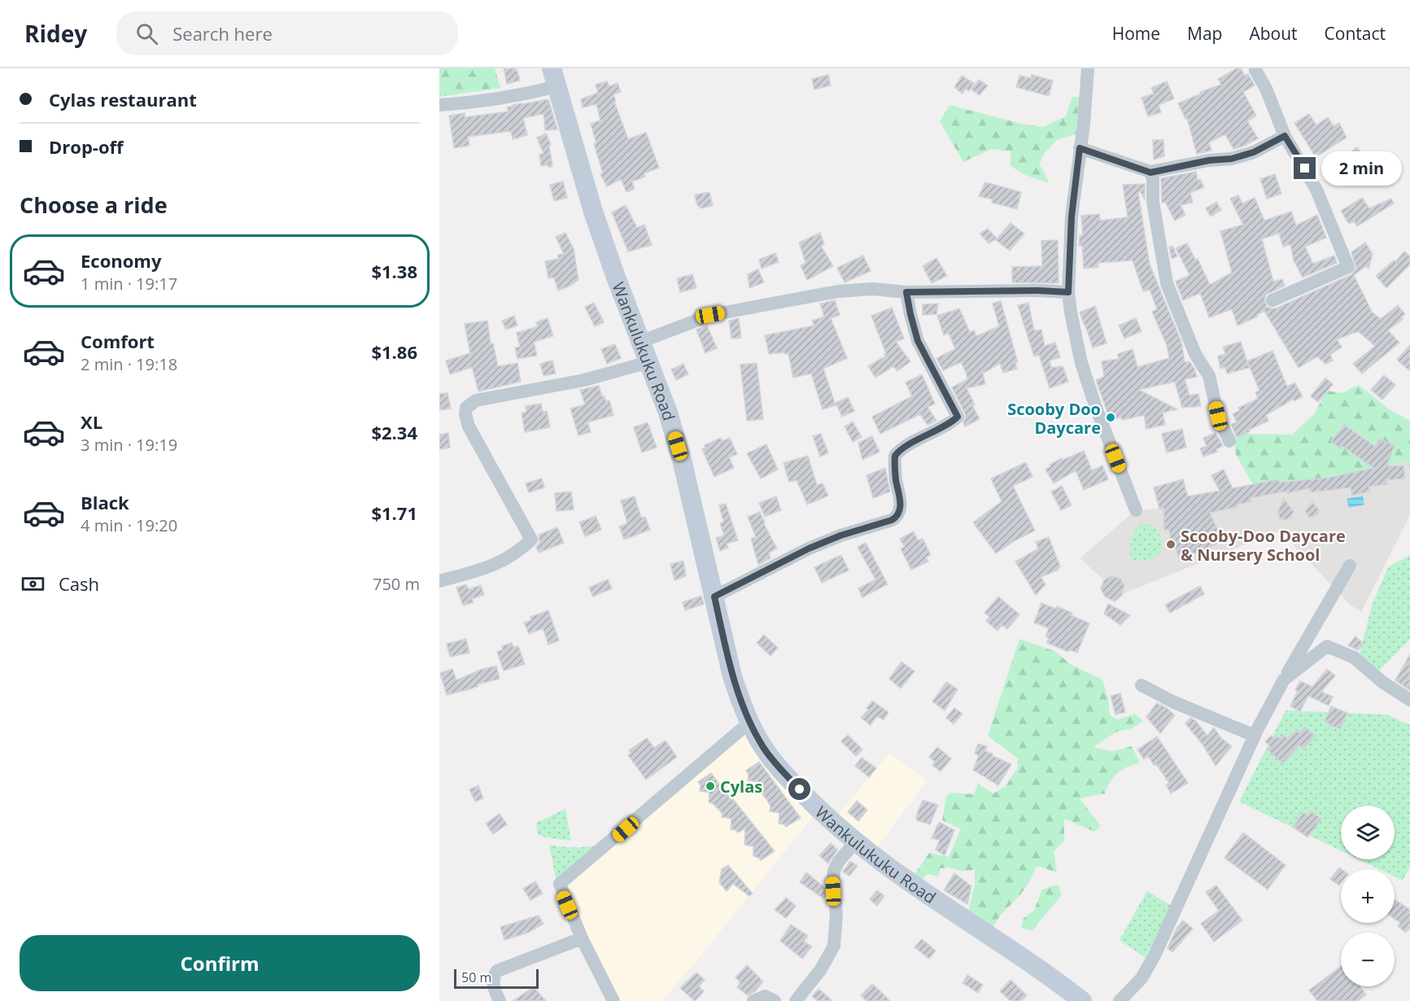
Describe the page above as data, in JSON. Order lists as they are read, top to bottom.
{
  "streets": {
    "main road": ["Wankulukuku Road"]
  },
  "places": ["Scooby Doo Daycare", "Scooby-Doo Daycare & Nursery School", "Cylas"],
  "scale_bar": "50 m",
  "page": {
    "header": "Ridey",
    "search": "Search here",
    "nav": [
      "Home",
      "Map",
      "About",
      "Contact"
    ],
    "banner": ["Cylas restaurant", "Drop-off"],
    "bubble": "2 min",
    "heading": "Choose a ride",
    "list": [
      {
        "name": "Economy",
        "note": "1 min · 19:17",
        "value": "$1.38"
      },
      {
        "name": "Comfort",
        "note": "2 min · 19:18",
        "value": "$1.86"
      },
      {
        "name": "XL",
        "note": "3 min · 19:19",
        "value": "$2.34"
      },
      {
        "name": "Black",
        "note": "4 min · 19:20",
        "value": "$1.71"
      }
    ],
    "pay": ["Cash", "750 m"],
    "map_buttons": ["+", "−"],
    "buttons": "Confirm",
    "scale": "50 m"
  }
}
